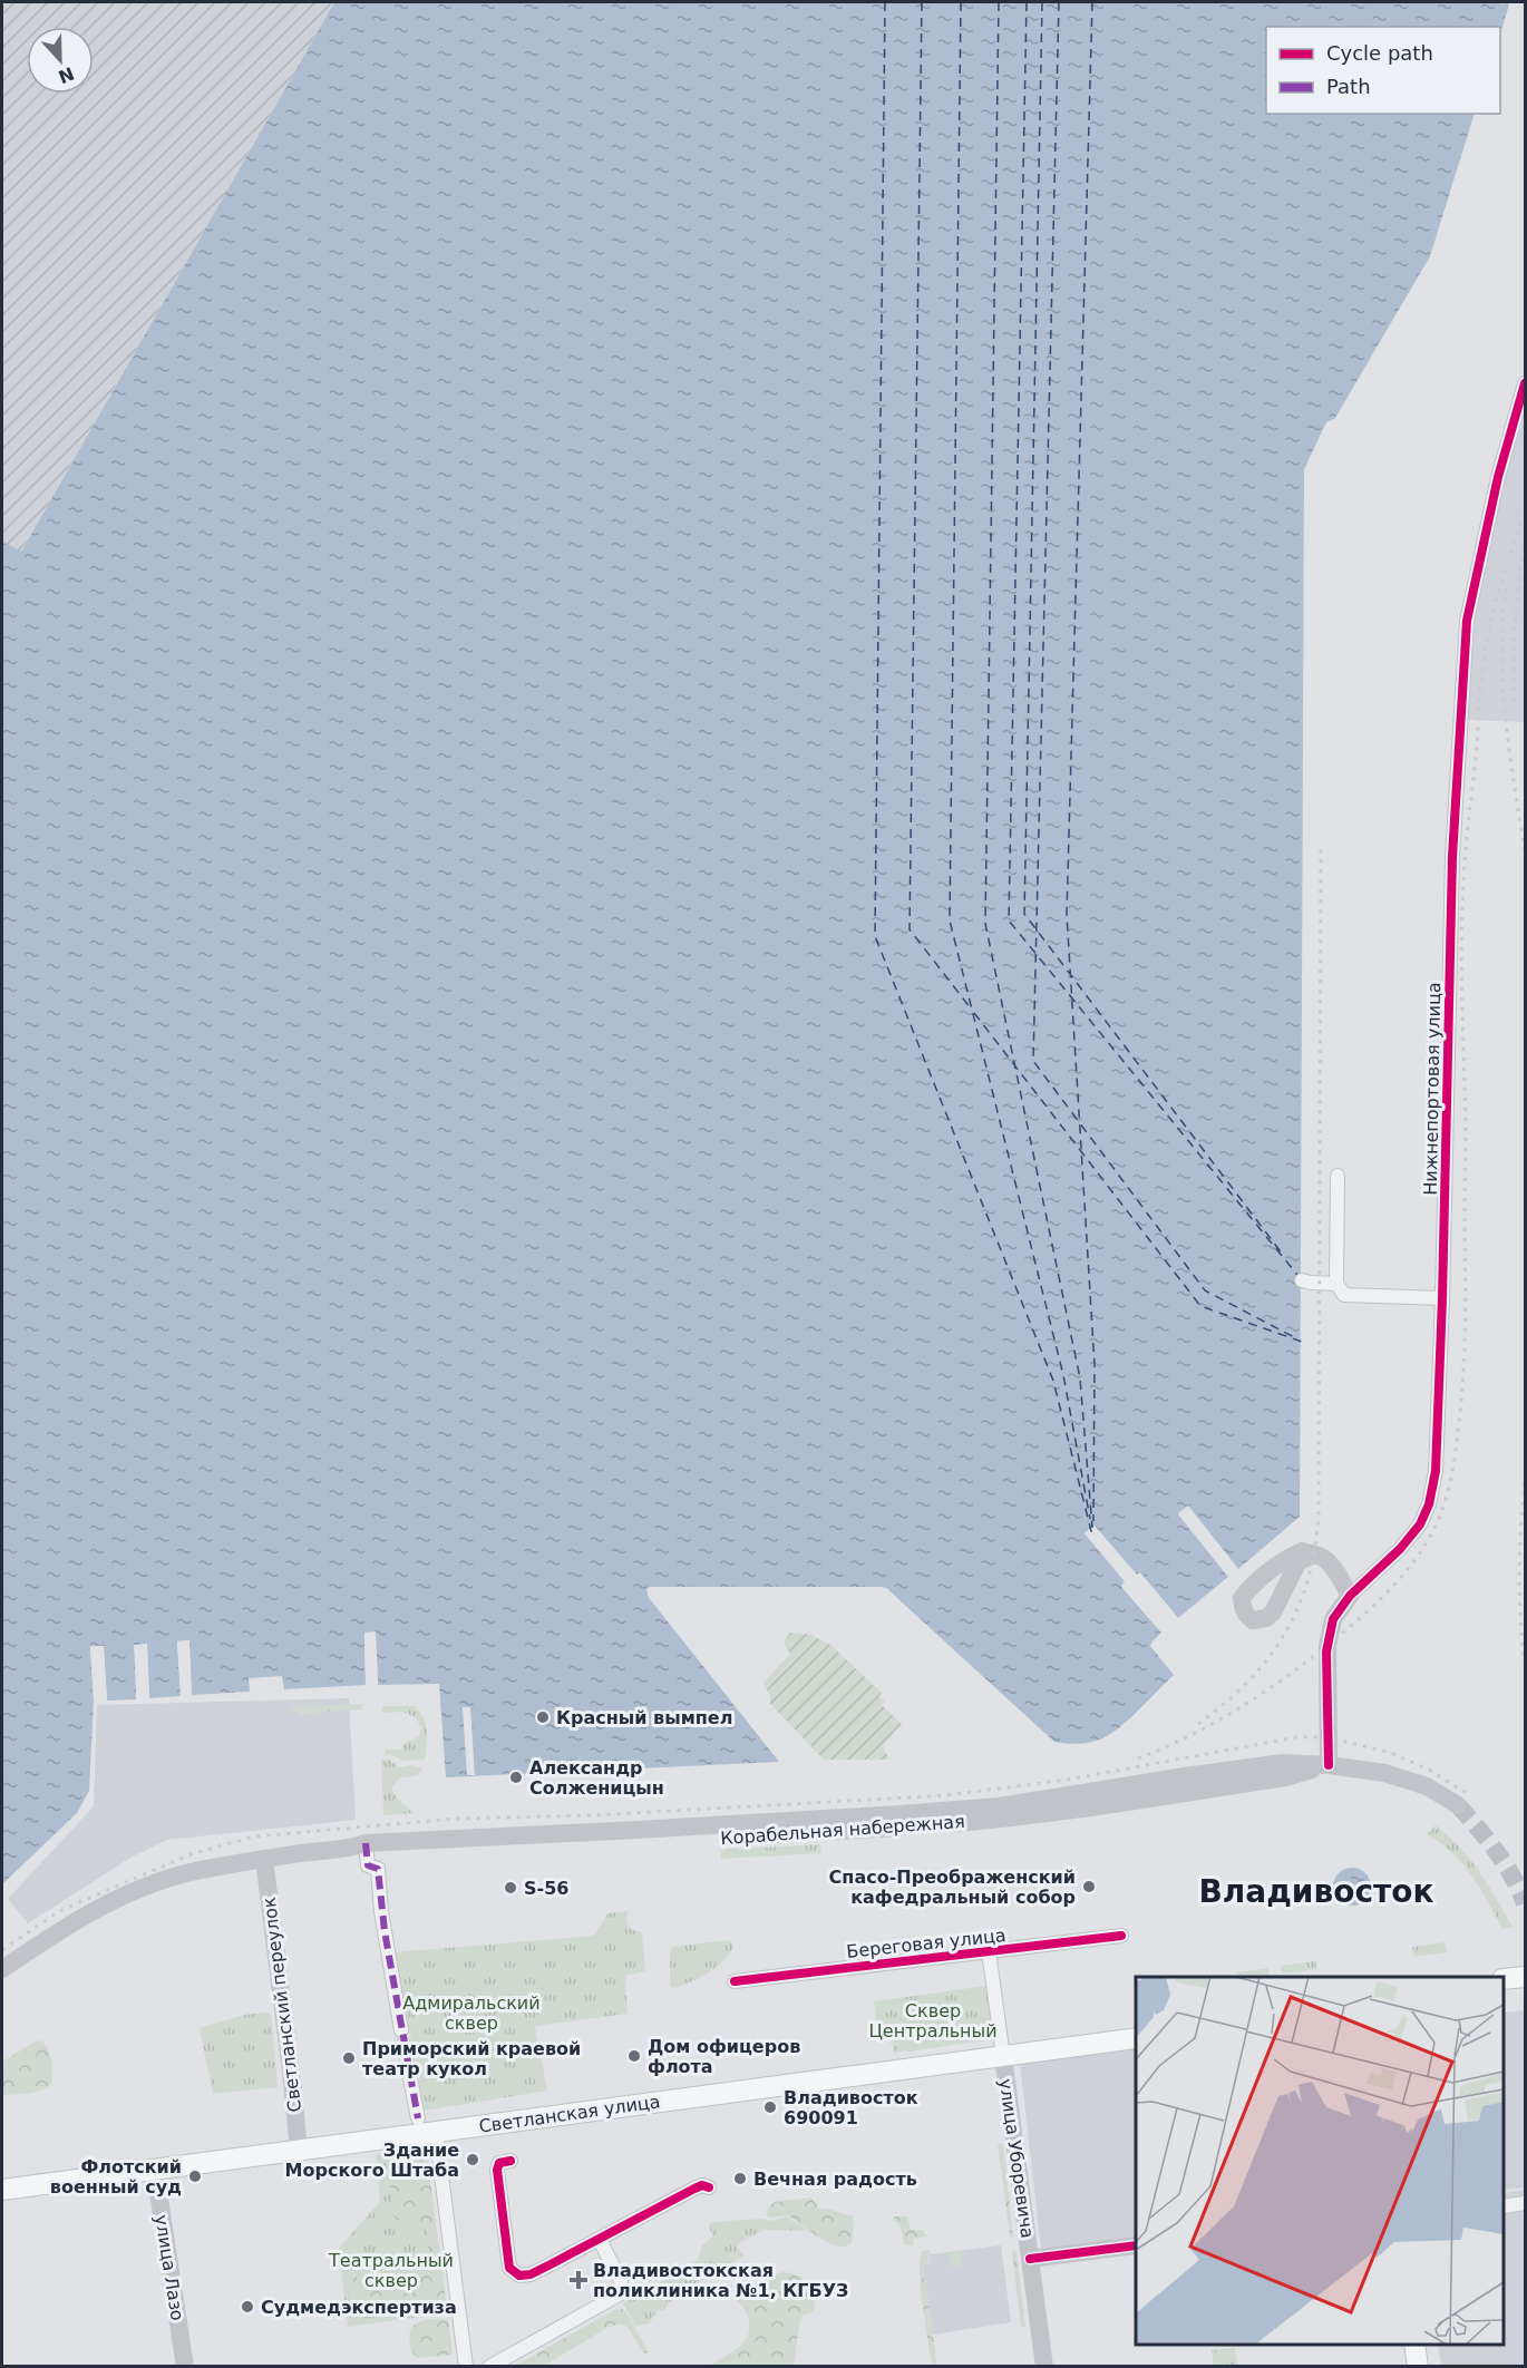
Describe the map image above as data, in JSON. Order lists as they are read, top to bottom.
{
  "streets": {
    "main road": [
      "Нижнепортовая улица",
      "Корабельная набережная",
      "Светланский переулок",
      "Светланская улица",
      "улица Уборевича",
      "улица Лазо"
    ],
    "street": ["Береговая улица"]
  },
  "crossings": [
    ["Нижнепортовая улица", "Корабельная набережная"],
    ["Корабельная набережная", "Светланский переулок"],
    ["Береговая улица", "улица Уборевича"],
    ["Светланский переулок", "Светланская улица"],
    ["Светланская улица", "улица Уборевича"],
    ["Светланская улица", "улица Лазо"]
  ],
  "districts": ["Владивосток"],
  "parks": ["Адмиральский сквер", "Сквер Центральный", "Театральный сквер"],
  "places": {
    "other": [
      "Красный вымпел",
      "Александр Солженицын",
      "Спасо-Преображенский кафедральный собор",
      "S-56",
      "Дом офицеров флота",
      "Приморский краевой театр кукол",
      "Владивосток 690091",
      "Здание Морского Штаба",
      "Флотский военный суд",
      "Вечная радость",
      "Судмедэкспертиза"
    ],
    "health": ["Владивостокская поликлиника №1, КГБУЗ"]
  },
  "legend": ["Cycle path", "Path"],
  "north": "bottom"
}
